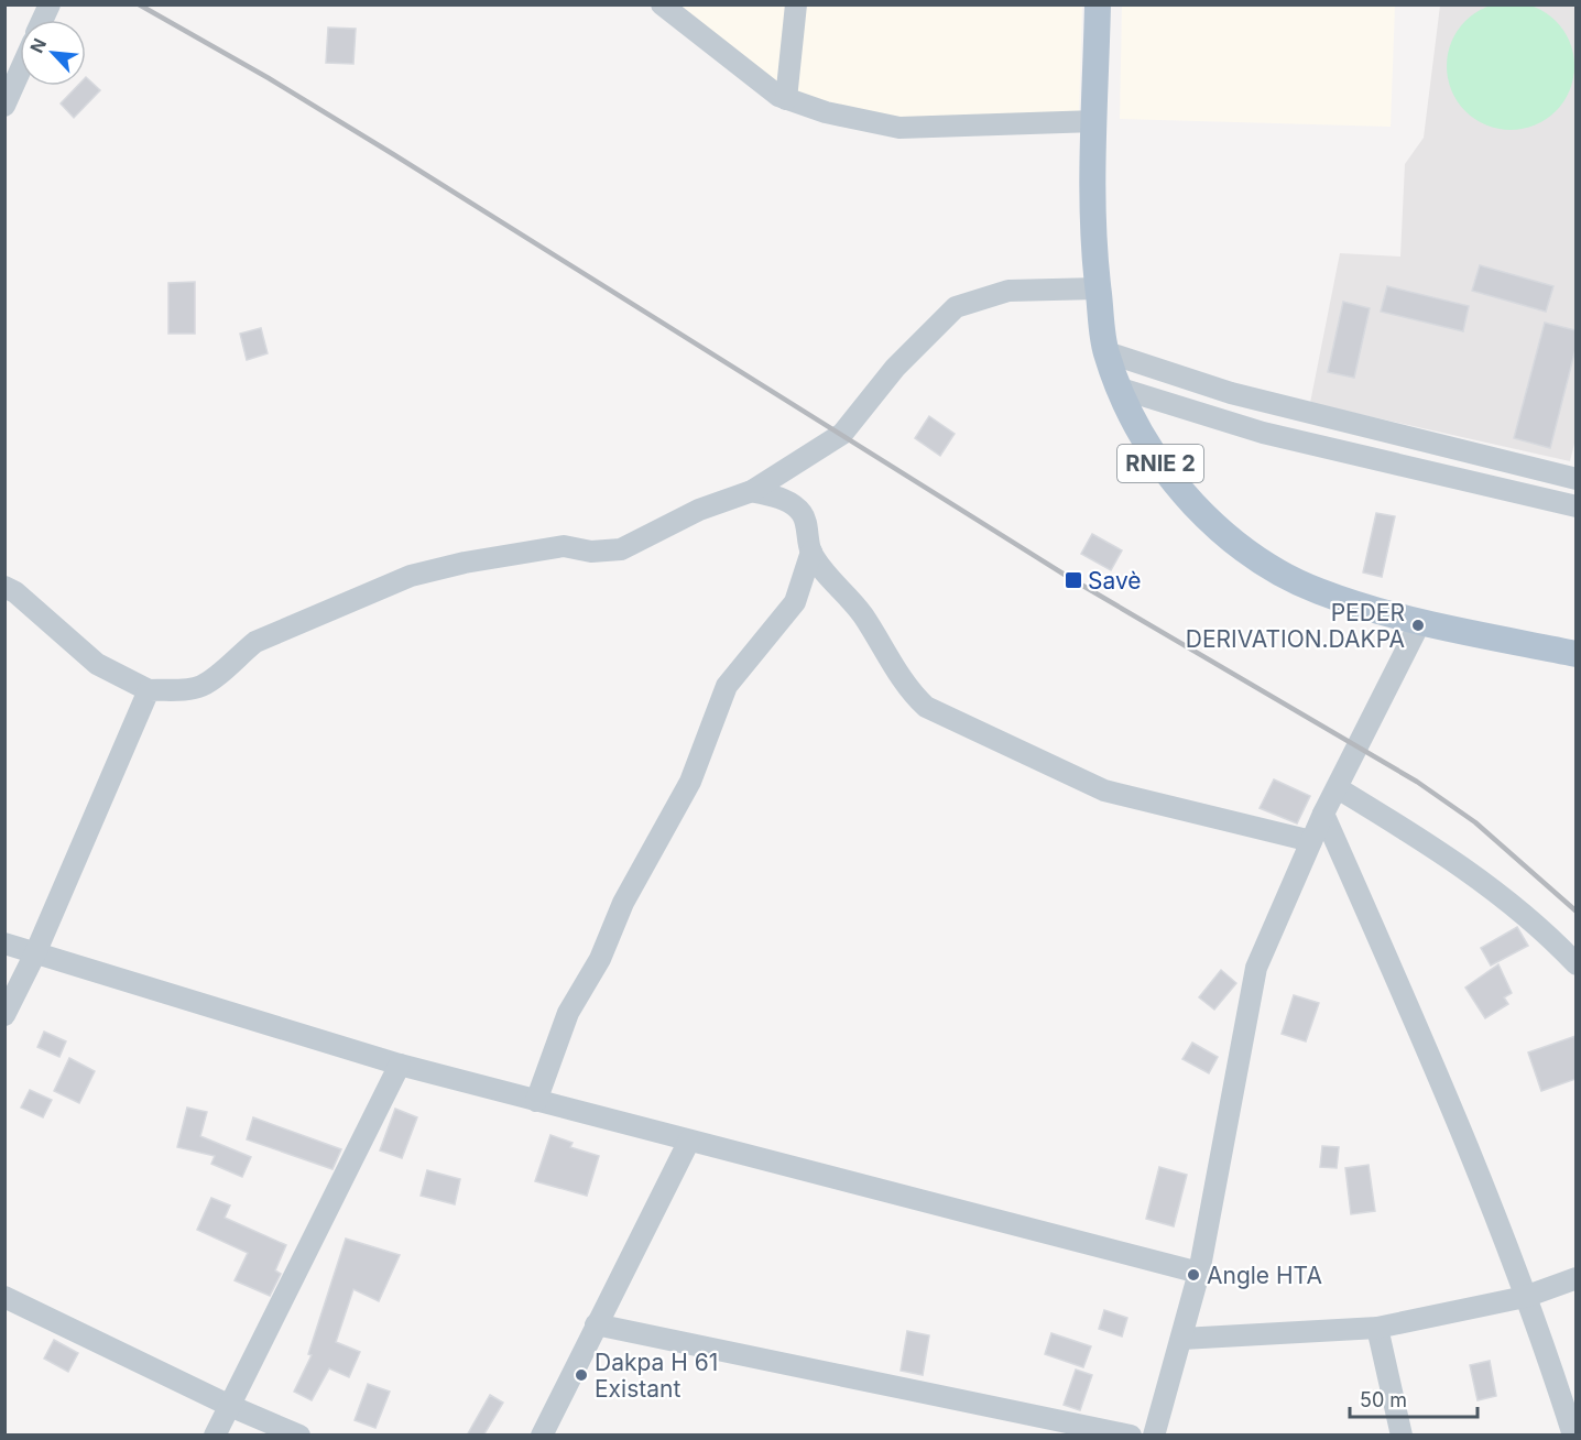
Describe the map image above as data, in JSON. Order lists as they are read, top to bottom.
{
  "streets": {
    "main road": ["RNIE 2"]
  },
  "places": {
    "transit": ["Savè"],
    "other": ["PEDER DERIVATION.DAKPA", "Angle HTA", "Dakpa H 61 Existant"]
  },
  "scale_bar": "50 m",
  "north": "top left"
}
